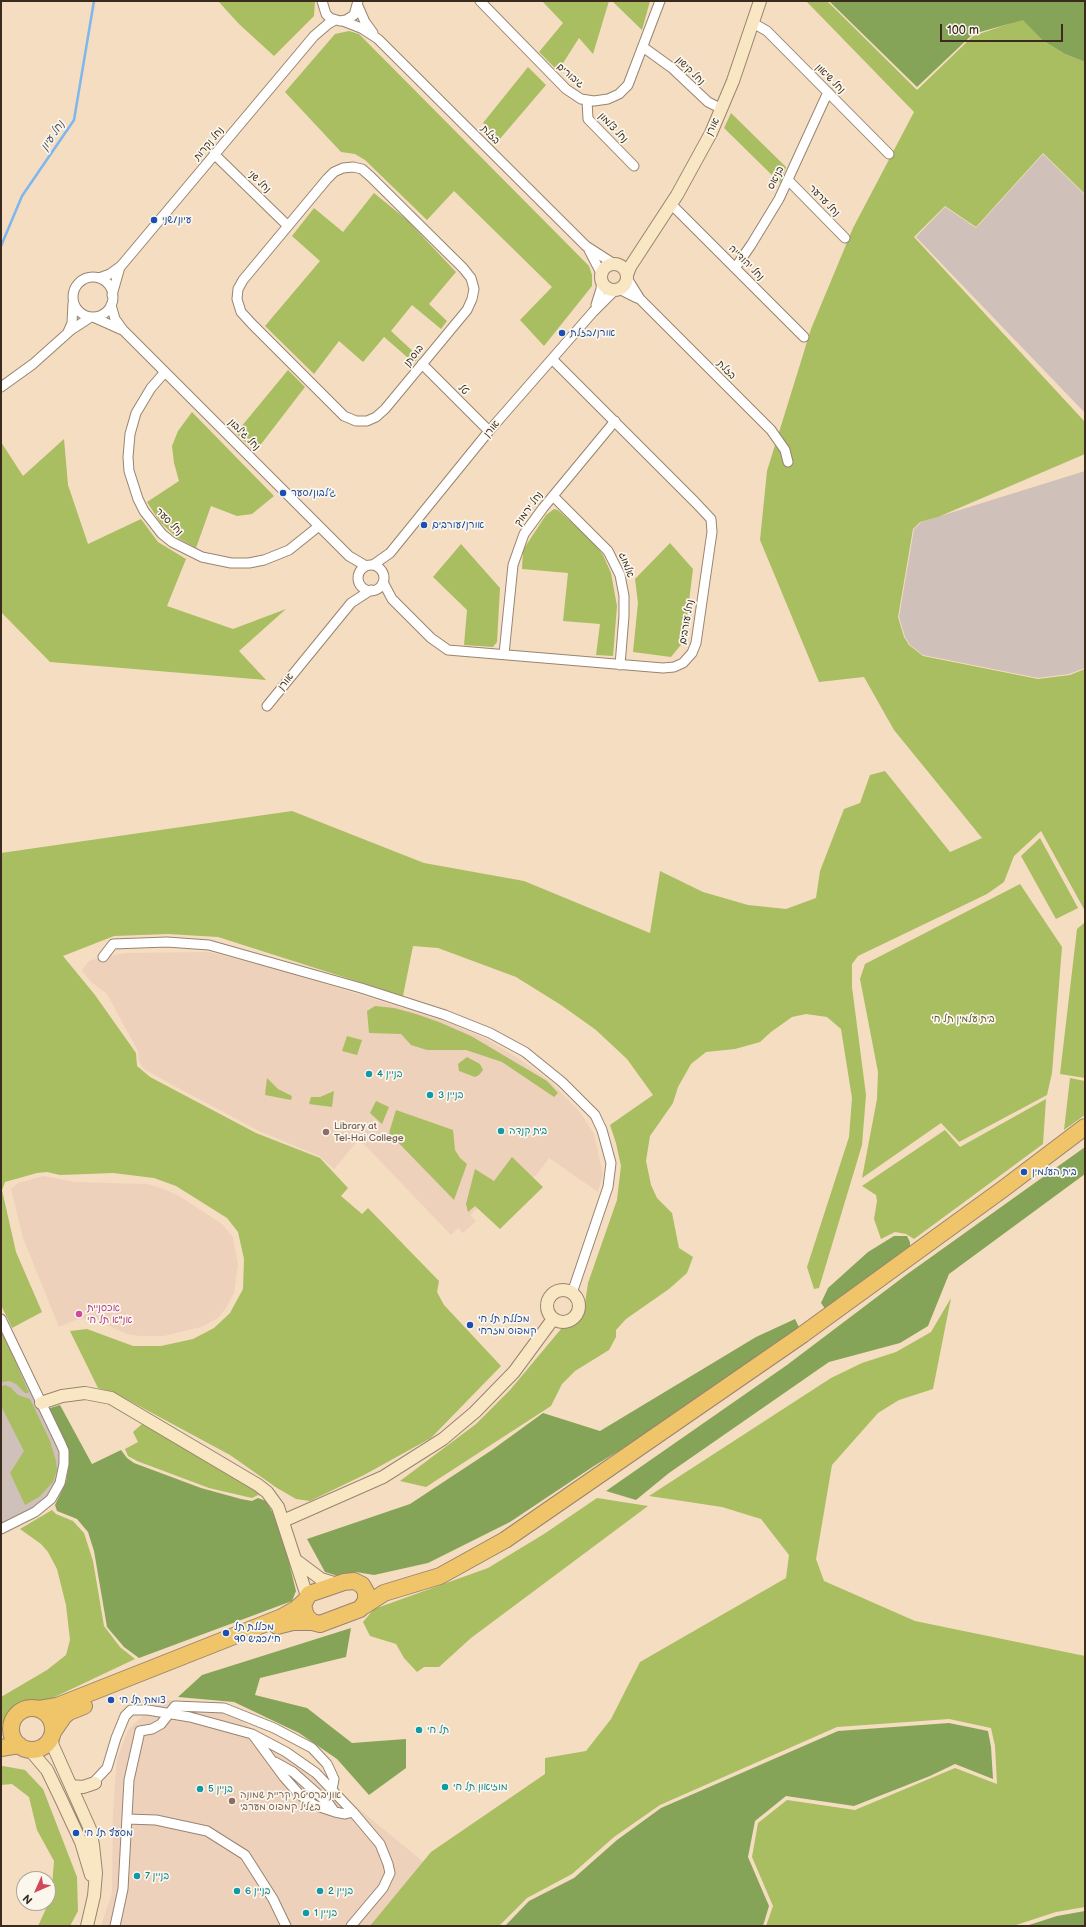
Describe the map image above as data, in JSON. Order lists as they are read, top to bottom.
{
  "streets": {
    "street": [
      "נחל קישון",
      "גיבורים",
      "נחל שיאון",
      "אורן",
      "נחל צלמון",
      "בזלת",
      "נחל נקרות",
      "בניאס",
      "נחל שני",
      "נחל ערער",
      "נחל יהודייה",
      "בוסתן",
      "טל",
      "נחל ג'לבון",
      "נחל ירמוך",
      "נחל סער",
      "אלמוג",
      "נחל עורבים"
    ]
  },
  "crossings": [
    ["נחל קישון", "גיבורים"],
    ["נחל קישון", "אורן"],
    ["גיבורים", "נחל צלמון"],
    ["נחל שיאון", "אורן"],
    ["נחל שיאון", "בניאס"],
    ["אורן", "בזלת"],
    ["אורן", "נחל יהודייה"],
    ["אורן", "טל"],
    ["אורן", "נחל ג'לבון"],
    ["אורן", "נחל עורבים"],
    ["בזלת", "נחל נקרות"],
    ["נחל נקרות", "נחל שני"],
    ["נחל נקרות", "נחל ג'לבון"],
    ["בניאס", "נחל ערער"],
    ["בניאס", "נחל יהודייה"],
    ["נחל שני", "בוסתן"],
    ["בוסתן", "טל"],
    ["נחל ג'לבון", "נחל סער"],
    ["נחל ג'לבון", "נחל עורבים"],
    ["נחל ירמוך", "אלמוג"],
    ["נחל ירמוך", "נחל עורבים"],
    ["אלמוג", "נחל עורבים"]
  ],
  "water": ["נחל עיון"],
  "parks": ["בית עלמין תל חי"],
  "places": [
    "עיון/שני",
    "אורן/בזלת",
    "ג׳לבון/סער",
    "אורן/עורבים",
    "בניין 4",
    "בניין 3",
    "בית קנדה",
    "Library at Tel-Hai College",
    "בית העלמין",
    "אכסניית אנ\"א תל חי",
    "מכללת תל חי קמפוס מזרחי",
    "מכללת תל חי/כביש 90",
    "צומת תל חי",
    "תל חי",
    "מוזיאון תל חי",
    "בניין 5",
    "אוניברסיטת קריית שמונה בגליל קמפוס מערבי",
    "מסעף תל חי",
    "בניין 7",
    "בניין 6",
    "בניין 2",
    "בניין 1"
  ],
  "scale_bar": "100 m",
  "north": "bottom left"
}
